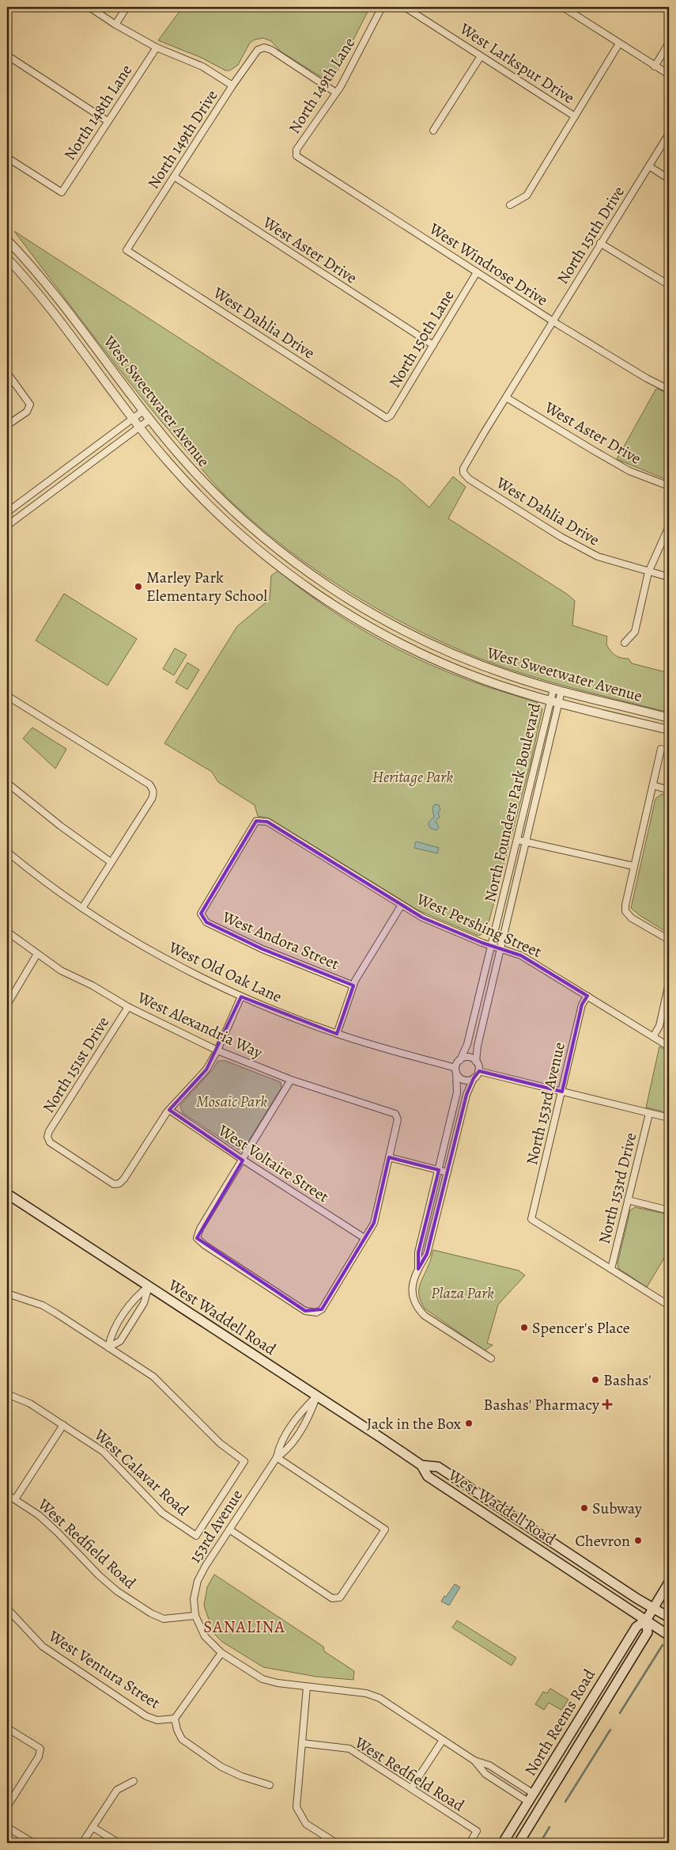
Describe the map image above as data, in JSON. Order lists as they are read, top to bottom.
{
  "streets": {
    "main road": ["West Waddell Road", "North Reems Road"],
    "street": [
      "West Larkspur Drive",
      "North 149th Lane",
      "North 148th Lane",
      "North 149th Drive",
      "North 151th Drive",
      "West Aster Drive",
      "West Windrose Drive",
      "West Dahlia Drive",
      "North 150th Lane",
      "West Sweetwater Avenue",
      "North Founders Park Boulevard",
      "West Pershing Street",
      "West Andora Street",
      "West Old Oak Lane",
      "West Alexandria Way",
      "North 151st Drive",
      "North 153rd Avenue",
      "West Voltaire Street",
      "North 153rd Drive",
      "West Calavar Road",
      "153rd Avenue",
      "West Redfield Road",
      "West Ventura Street"
    ]
  },
  "crossings": [
    ["North 149th Lane", "North 149th Drive"],
    ["North 149th Lane", "West Windrose Drive"],
    ["North 149th Drive", "West Aster Drive"],
    ["North 149th Drive", "West Dahlia Drive"],
    ["North 151th Drive", "West Aster Drive"],
    ["North 151th Drive", "West Windrose Drive"],
    ["North 151th Drive", "West Dahlia Drive"],
    ["West Aster Drive", "North 150th Lane"],
    ["West Windrose Drive", "North 150th Lane"],
    ["West Dahlia Drive", "North 150th Lane"],
    ["West Sweetwater Avenue", "North Founders Park Boulevard"],
    ["North Founders Park Boulevard", "West Pershing Street"],
    ["North Founders Park Boulevard", "West Old Oak Lane"],
    ["West Pershing Street", "West Andora Street"],
    ["West Pershing Street", "North 153rd Avenue"],
    ["West Alexandria Way", "North 151st Drive"],
    ["North 151st Drive", "West Voltaire Street"],
    ["North 153rd Avenue", "North 153rd Drive"],
    ["West Waddell Road", "153rd Avenue"],
    ["West Waddell Road", "North Reems Road"],
    ["153rd Avenue", "West Redfield Road"]
  ],
  "districts": ["SANALINA"],
  "parks": ["Heritage Park", "Mosaic Park", "Plaza Park"],
  "places": {
    "other": [
      "Marley Park Elementary School",
      "Spencer's Place",
      "Bashas'",
      "Jack in the Box",
      "Subway",
      "Chevron"
    ],
    "health": ["Bashas' Pharmacy"]
  }
}
